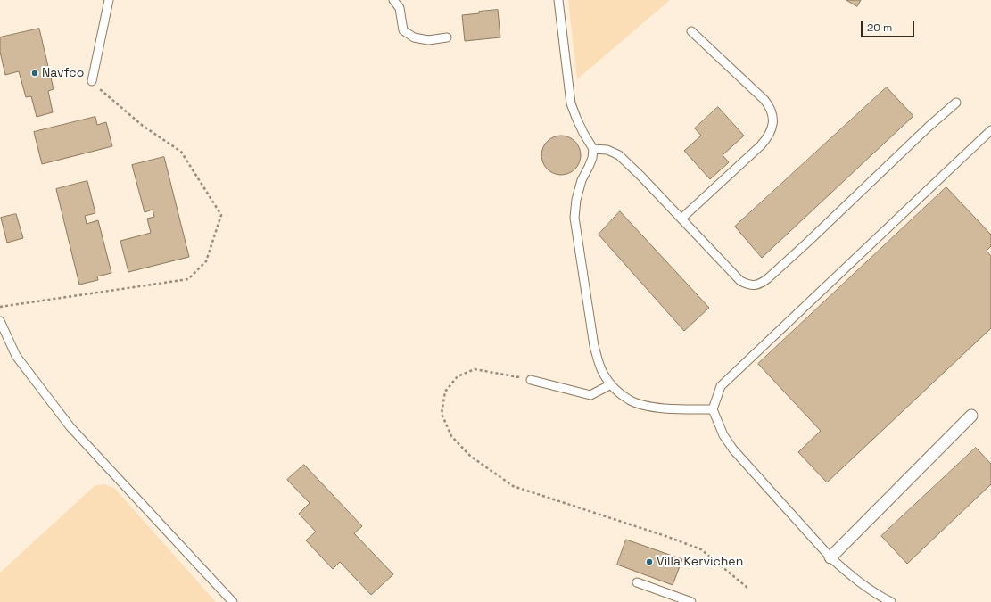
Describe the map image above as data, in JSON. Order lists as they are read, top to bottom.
{
  "places": ["Navfco", "Villa Kervichen"],
  "scale_bar": "20 m"
}
